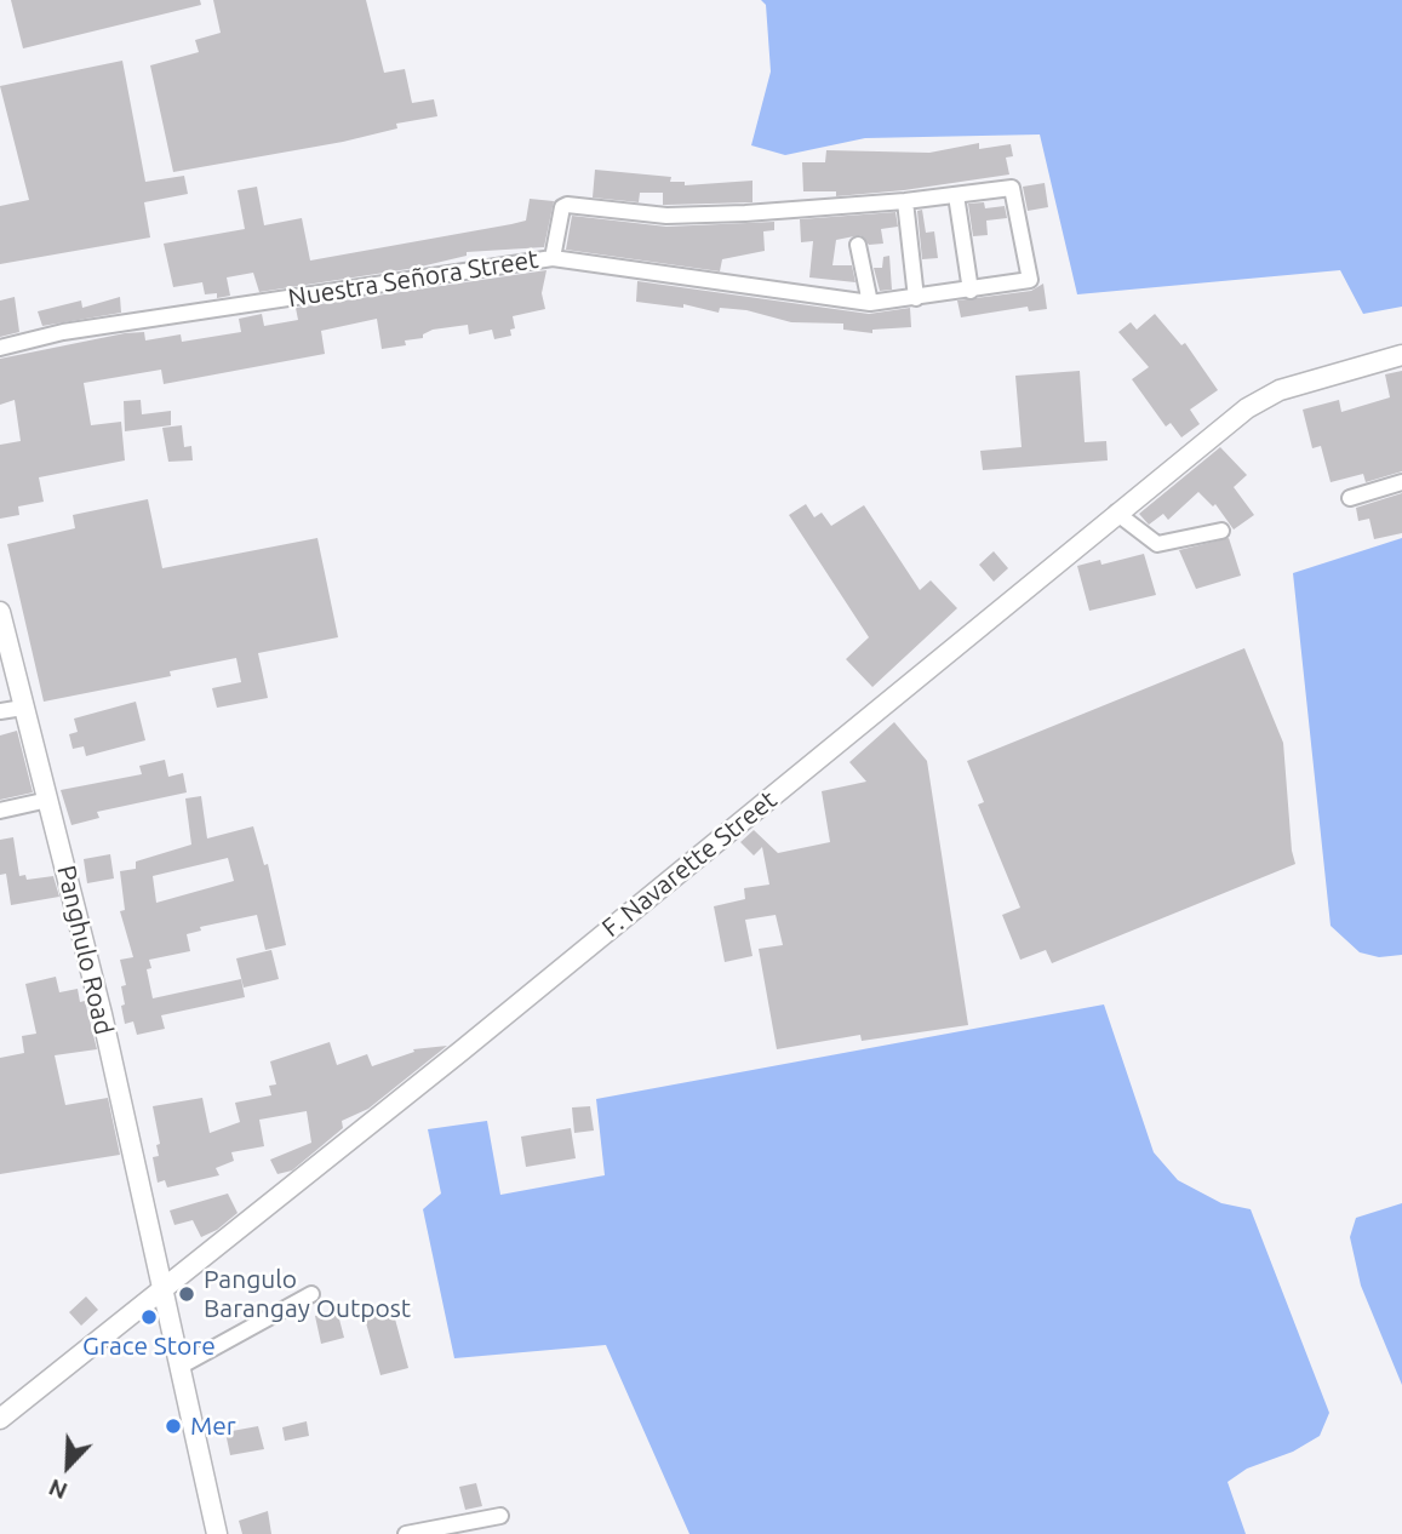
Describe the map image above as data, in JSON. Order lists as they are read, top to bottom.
{
  "streets": {
    "main road": ["F. Navarette Street", "Panghulo Road"],
    "street": ["Nuestra Señora Street"]
  },
  "crossings": [
    ["F. Navarette Street", "Panghulo Road"]
  ],
  "places": ["Pangulo Barangay Outpost", "Grace Store", "Mer"],
  "north": "bottom left"
}
